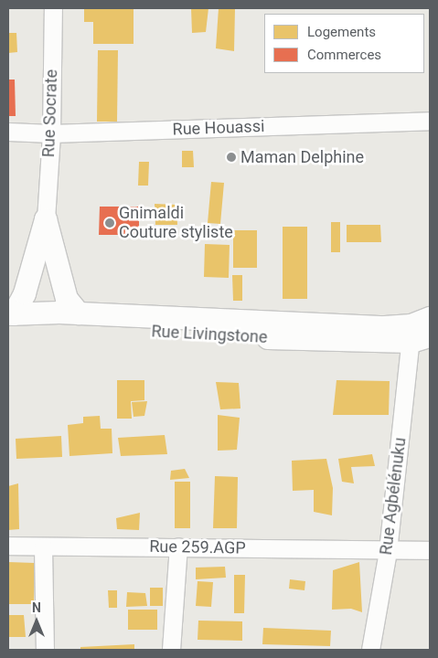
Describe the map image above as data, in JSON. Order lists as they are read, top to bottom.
{
  "streets": {
    "street": [
      "Rue Socrate",
      "Rue Houassi",
      "Rue Livingstone",
      "Rue Agbélénuku",
      "Rue 259.AGP"
    ]
  },
  "crossings": [
    ["Rue Socrate", "Rue Houassi"],
    ["Rue Livingstone", "Rue Agbélénuku"],
    ["Rue Agbélénuku", "Rue 259.AGP"]
  ],
  "places": ["Maman Delphine", "Gnimaldi Couture styliste"],
  "legend": ["Logements", "Commerces"],
  "north": "top"
}
